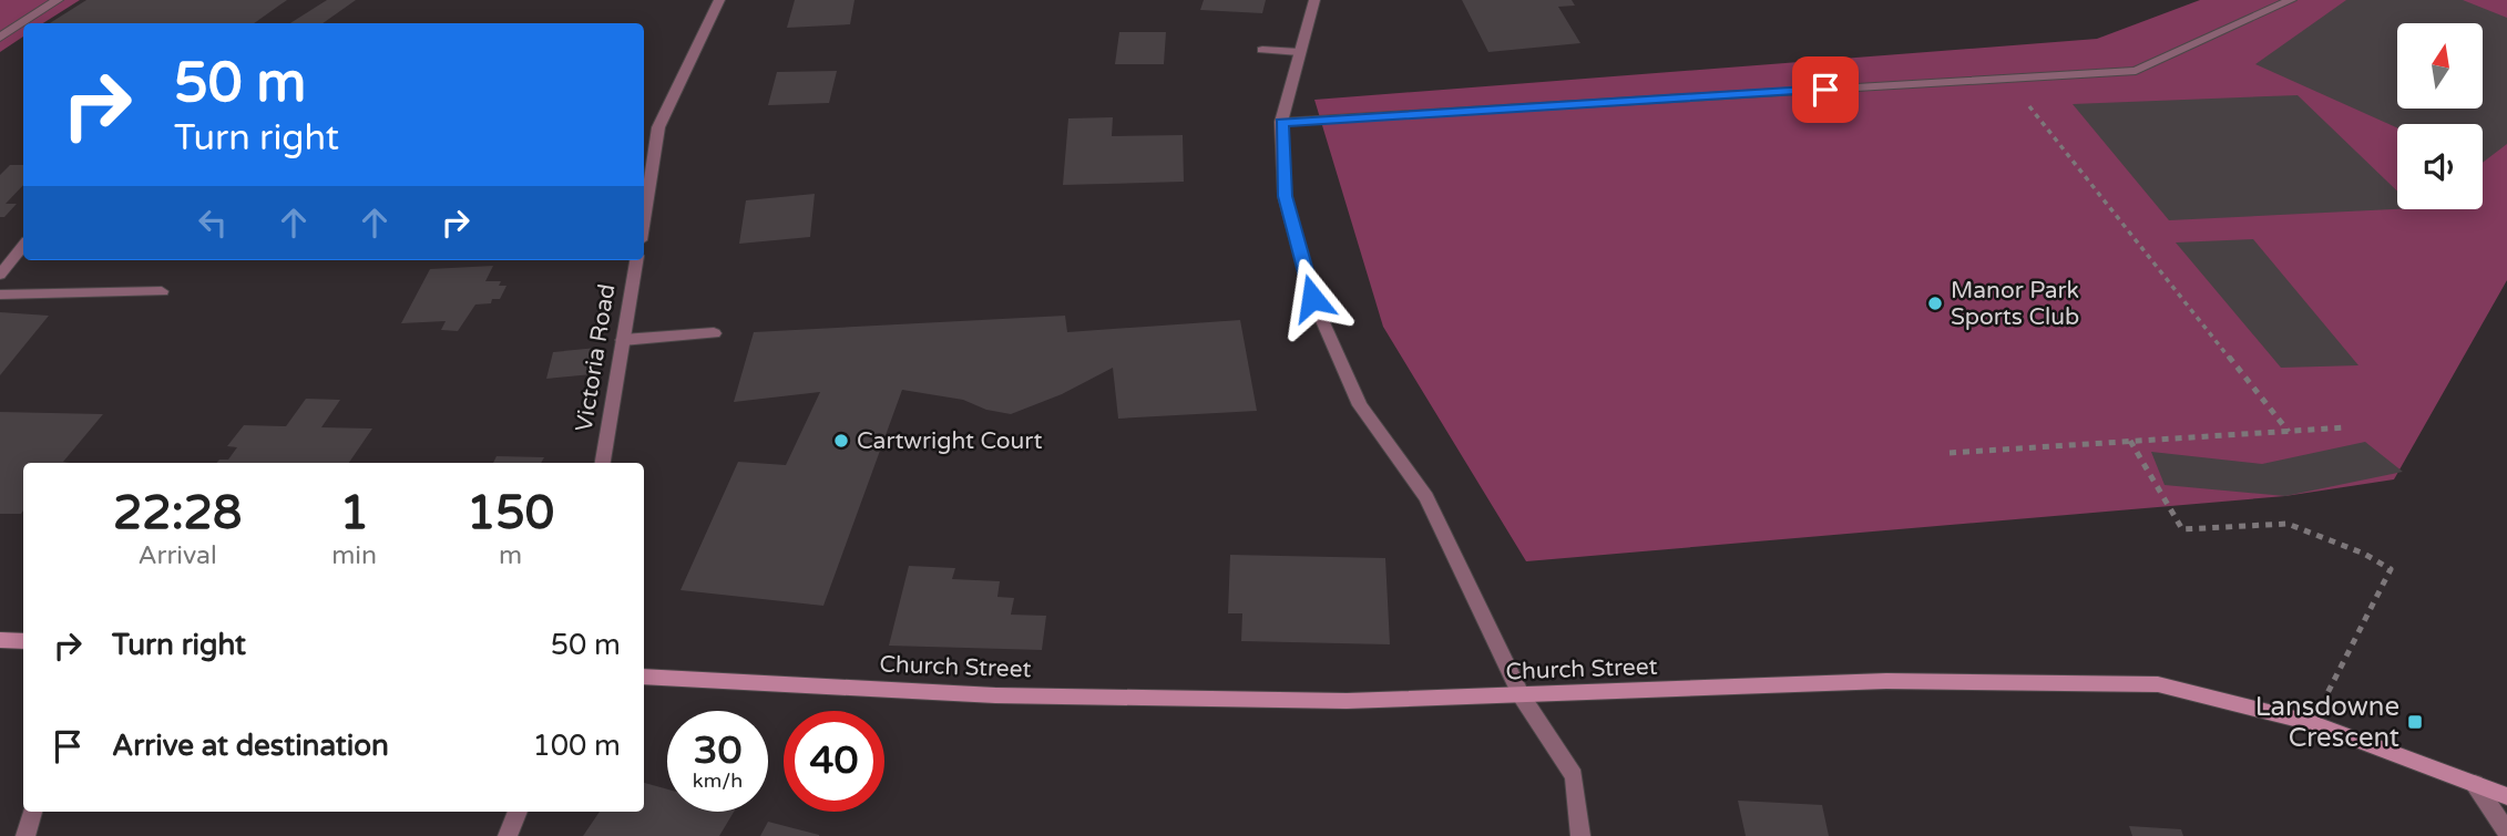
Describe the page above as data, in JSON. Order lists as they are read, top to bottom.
{
  "streets": {
    "main road": ["Church Street"],
    "street": ["Victoria Road"]
  },
  "places": {
    "other": ["Manor Park Sports Club", "Cartwright Court"],
    "transit": ["Lansdowne Crescent"]
  },
  "north": "top",
  "page": {
    "turn": ["50 m", "Turn right"],
    "eta": [
      "22:28",
      "Arrival",
      "1",
      "min",
      "150",
      "m"
    ],
    "list": [
      {
        "name": "Turn right",
        "value": "50 m"
      },
      {
        "name": "Arrive at destination",
        "value": "100 m"
      }
    ],
    "speed": "30 km/h",
    "limit": "40"
  }
}
